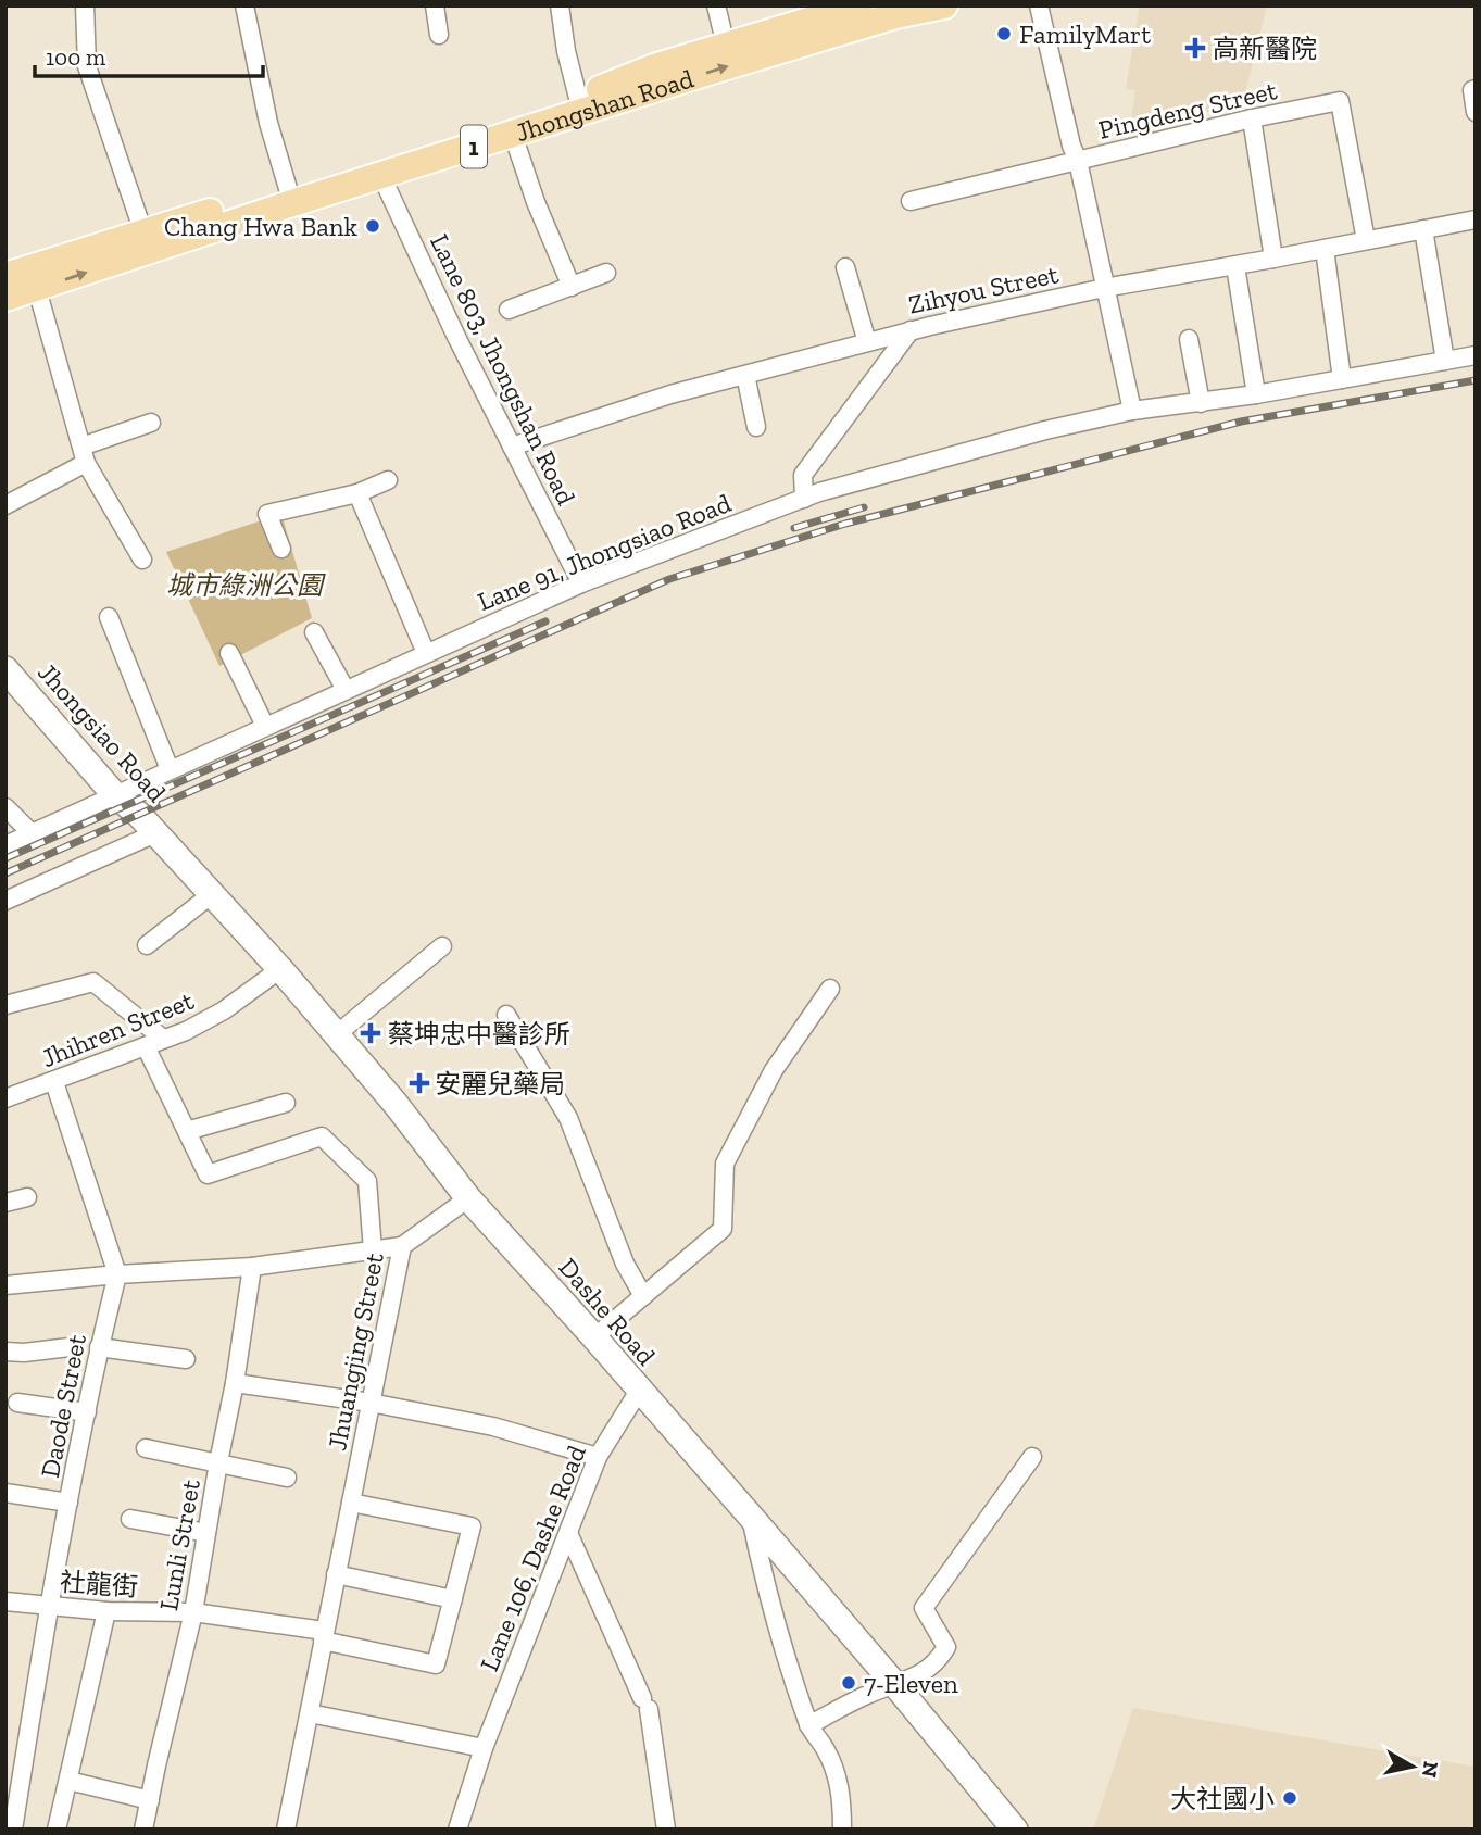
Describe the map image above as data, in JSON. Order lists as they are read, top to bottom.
{
  "streets": {
    "main road": ["Jhongshan Road", "1"],
    "street": [
      "Pingdeng Street",
      "Zihyou Street",
      "Lane 803, Jhongshan Road",
      "Lane 91, Jhongsiao Road",
      "Jhongsiao Road",
      "Jhihren Street",
      "Dashe Road",
      "Jhuangjing Street",
      "Daode Street",
      "Lunli Street",
      "Lane 106, Dashe Road",
      "社龍街"
    ]
  },
  "crossings": [
    ["Jhongshan Road", "Lane 803, Jhongshan Road"],
    ["Pingdeng Street", "Zihyou Street"],
    ["Zihyou Street", "Lane 803, Jhongshan Road"],
    ["Lane 803, Jhongshan Road", "Lane 91, Jhongsiao Road"],
    ["Lane 91, Jhongsiao Road", "Jhongsiao Road"],
    ["Jhongsiao Road", "Dashe Road"],
    ["Jhihren Street", "Dashe Road"],
    ["Dashe Road", "Jhuangjing Street"],
    ["Dashe Road", "Lane 106, Dashe Road"],
    ["Jhuangjing Street", "社龍街"],
    ["Daode Street", "社龍街"],
    ["Lunli Street", "社龍街"]
  ],
  "parks": ["城市綠洲公園"],
  "places": {
    "other": [
      "FamilyMart",
      "Chang Hwa Bank",
      "7-Eleven",
      "大社國小"
    ],
    "health": ["高新醫院", "蔡坤忠中醫診所", "安麗兒藥局"]
  },
  "scale_bar": "100 m",
  "north": "right"
}
